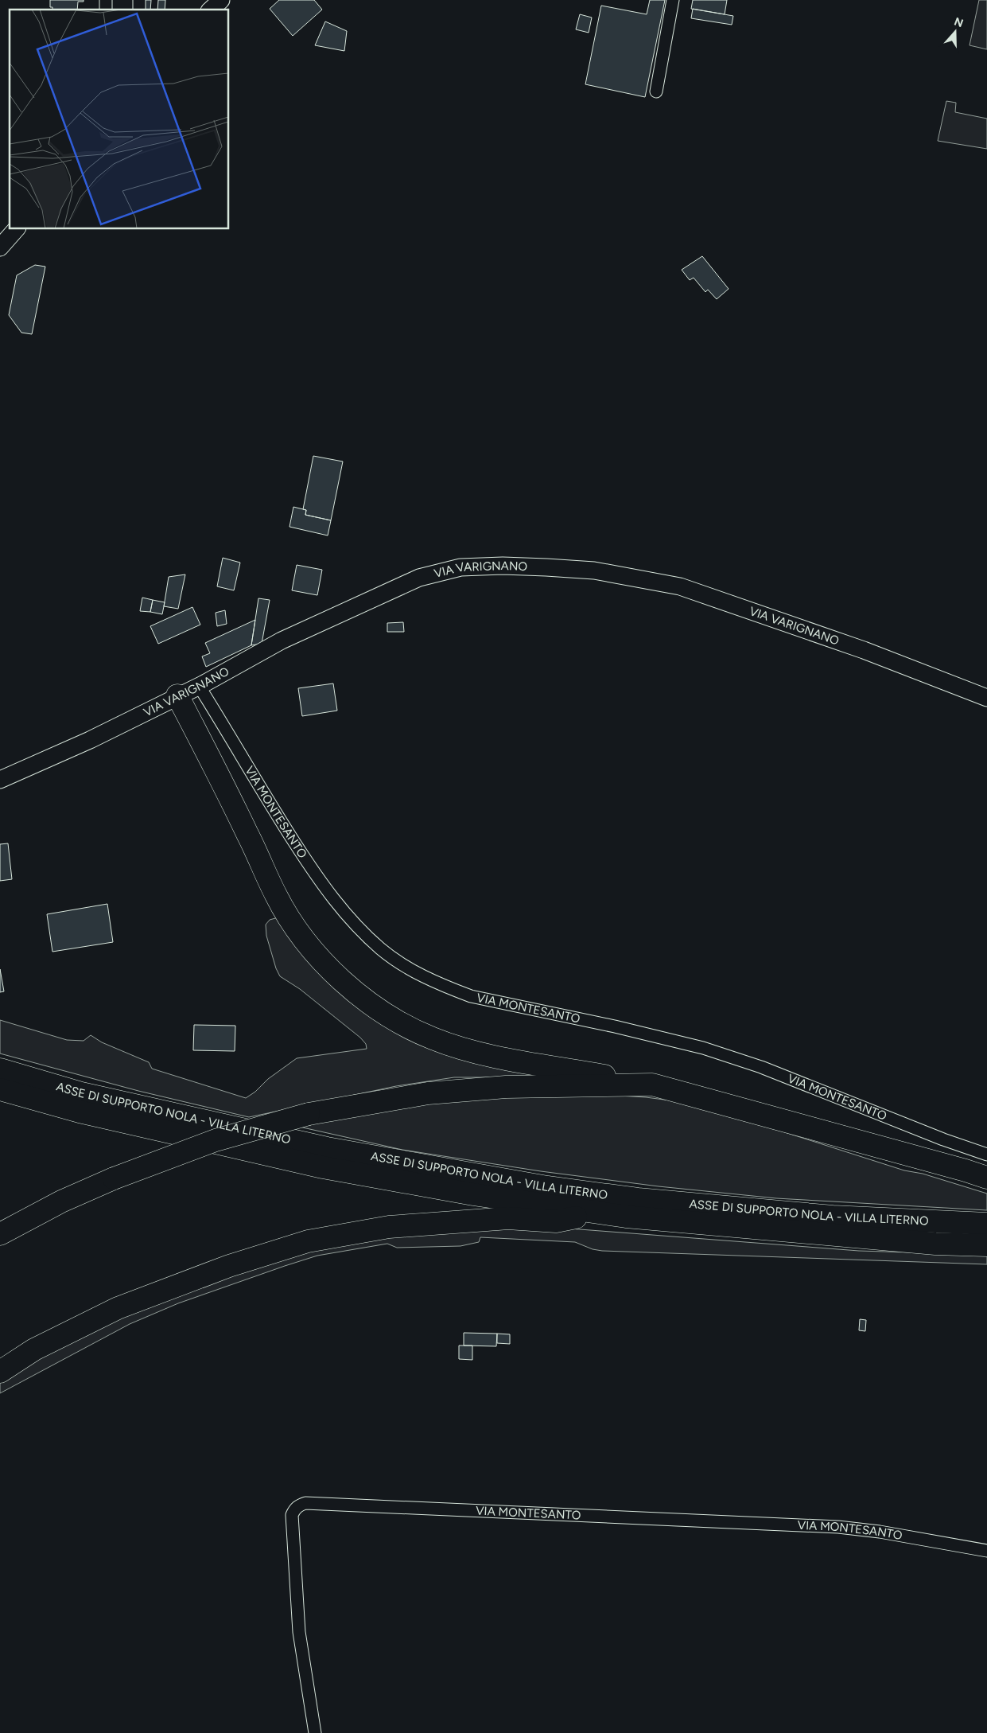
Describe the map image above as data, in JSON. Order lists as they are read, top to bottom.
{
  "streets": {
    "highway": ["ASSE DI SUPPORTO NOLA - VILLA LITERNO"],
    "street": ["VIA VARIGNANO", "VIA MONTESANTO"]
  },
  "crossings": [
    ["VIA VARIGNANO", "VIA MONTESANTO"]
  ],
  "north": "top"
}
